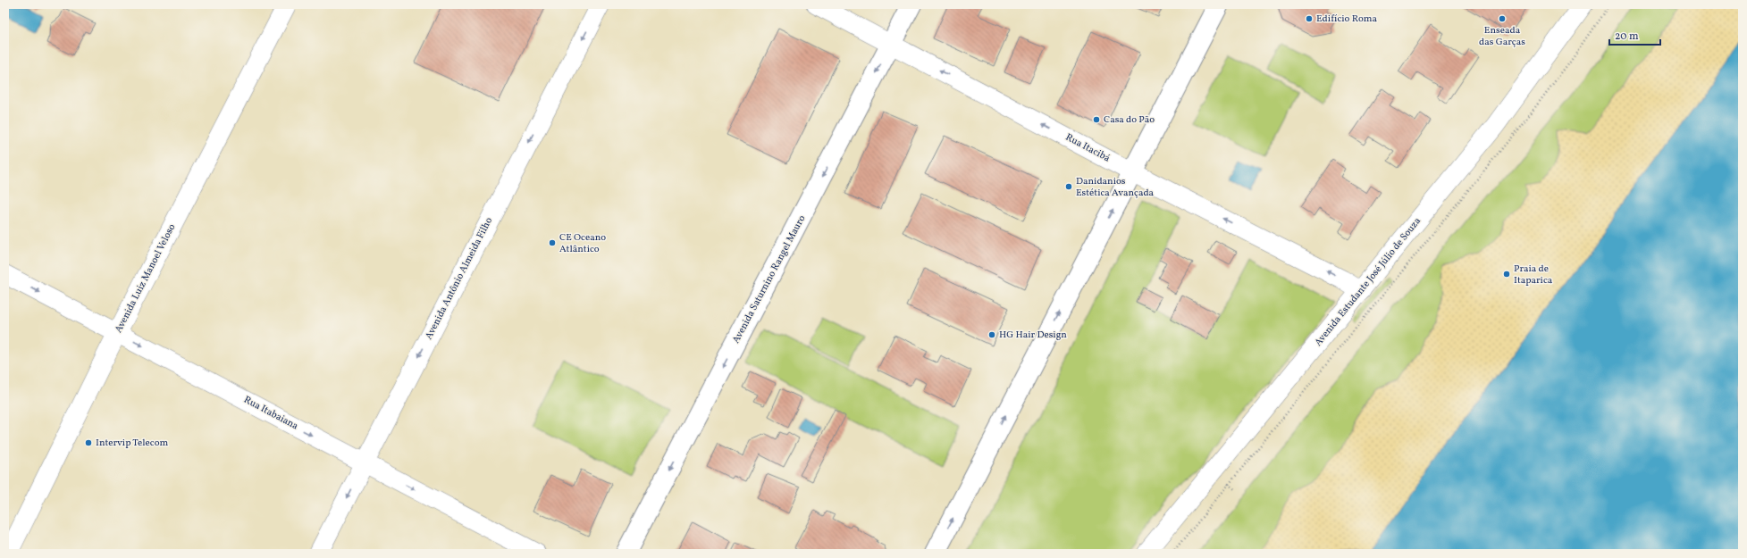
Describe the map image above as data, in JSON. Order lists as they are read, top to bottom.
{
  "streets": {
    "main road": ["Avenida Saturnino Rangel Mauro"],
    "street": [
      "Rua Itacibá",
      "Avenida Luiz Manoel Veloso",
      "Avenida Antônio Almeida Filho",
      "Avenida Estudante José Júlio de Souza",
      "Rua Itabaiana"
    ]
  },
  "crossings": [
    ["Rua Itacibá", "Avenida Saturnino Rangel Mauro"],
    ["Rua Itacibá", "Avenida Estudante José Júlio de Souza"],
    ["Avenida Luiz Manoel Veloso", "Rua Itabaiana"],
    ["Avenida Antônio Almeida Filho", "Rua Itabaiana"]
  ],
  "one_way": [
    "Rua Itacibá",
    "Avenida Antônio Almeida Filho",
    "Avenida Saturnino Rangel Mauro",
    "Rua Itabaiana"
  ],
  "places": [
    "Edifício Roma",
    "Enseada das Garças",
    "Casa do Pão",
    "Danidanios Estética Avançada",
    "CE Oceano Atlântico",
    "Praia de Itaparica",
    "HG Hair Design",
    "Intervip Telecom"
  ],
  "scale_bar": "20 m"
}
